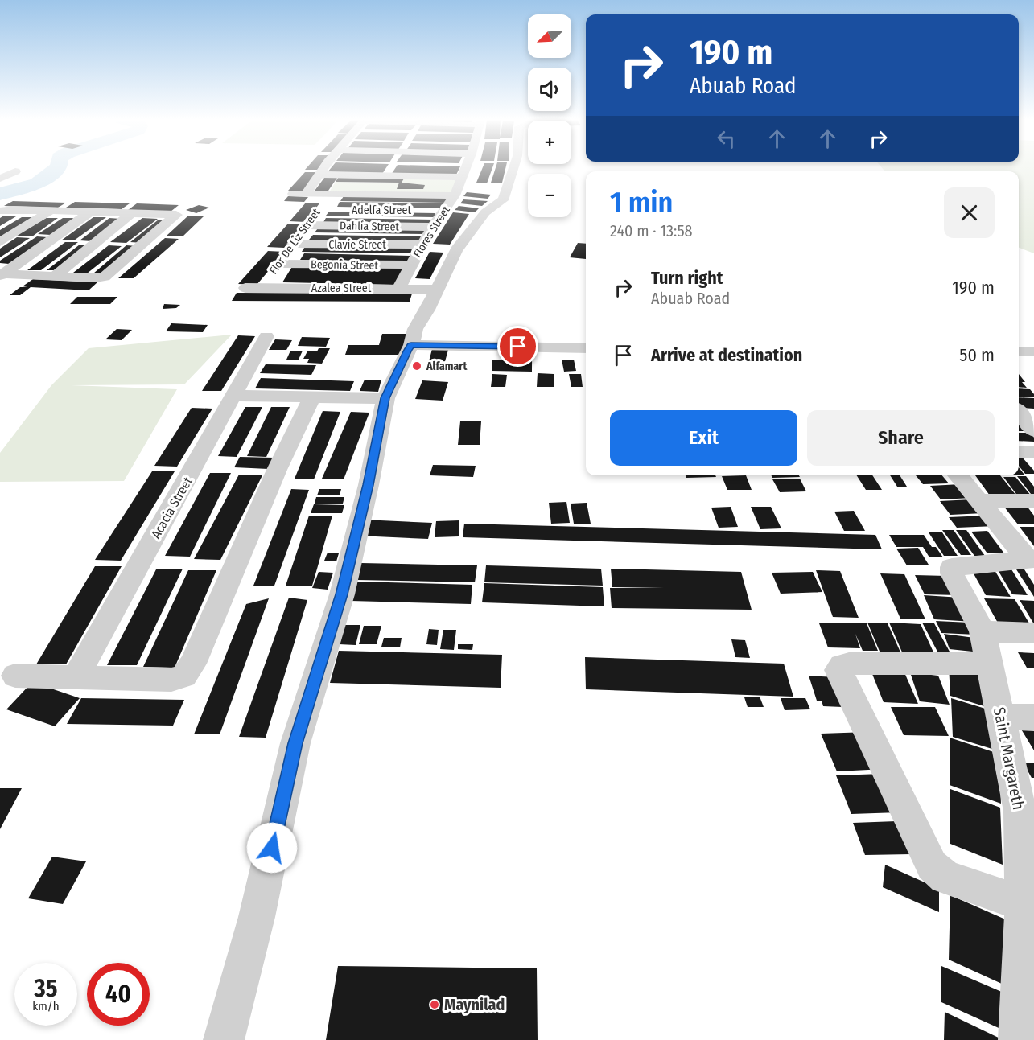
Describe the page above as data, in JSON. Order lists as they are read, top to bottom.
{
  "streets": {
    "street": [
      "Adelfa Street",
      "Dahlia Street",
      "Flores Street",
      "Flor De Liz Street",
      "Clavie Street",
      "Begonia Street",
      "Azalea Street",
      "Acacia Street",
      "Saint Margareth"
    ]
  },
  "crossings": [
    ["Adelfa Street", "Flores Street"],
    ["Dahlia Street", "Flores Street"],
    ["Dahlia Street", "Flor De Liz Street"],
    ["Flores Street", "Clavie Street"],
    ["Flores Street", "Begonia Street"],
    ["Flores Street", "Azalea Street"],
    ["Flor De Liz Street", "Clavie Street"],
    ["Flor De Liz Street", "Begonia Street"],
    ["Flor De Liz Street", "Azalea Street"]
  ],
  "places": ["Alfamart", "Maynilad"],
  "north": "bottom left",
  "page": {
    "map_buttons": ["+", "−"],
    "turn": ["190 m", "Abuab Road"],
    "heading": ["1 min", "240 m · 13:58"],
    "list": [
      {
        "name": "Turn right",
        "note": "Abuab Road",
        "value": "190 m"
      },
      {
        "name": "Arrive at destination",
        "value": "50 m"
      }
    ],
    "buttons": ["Exit", "Share"],
    "speed": "35 km/h",
    "limit": "40"
  }
}
